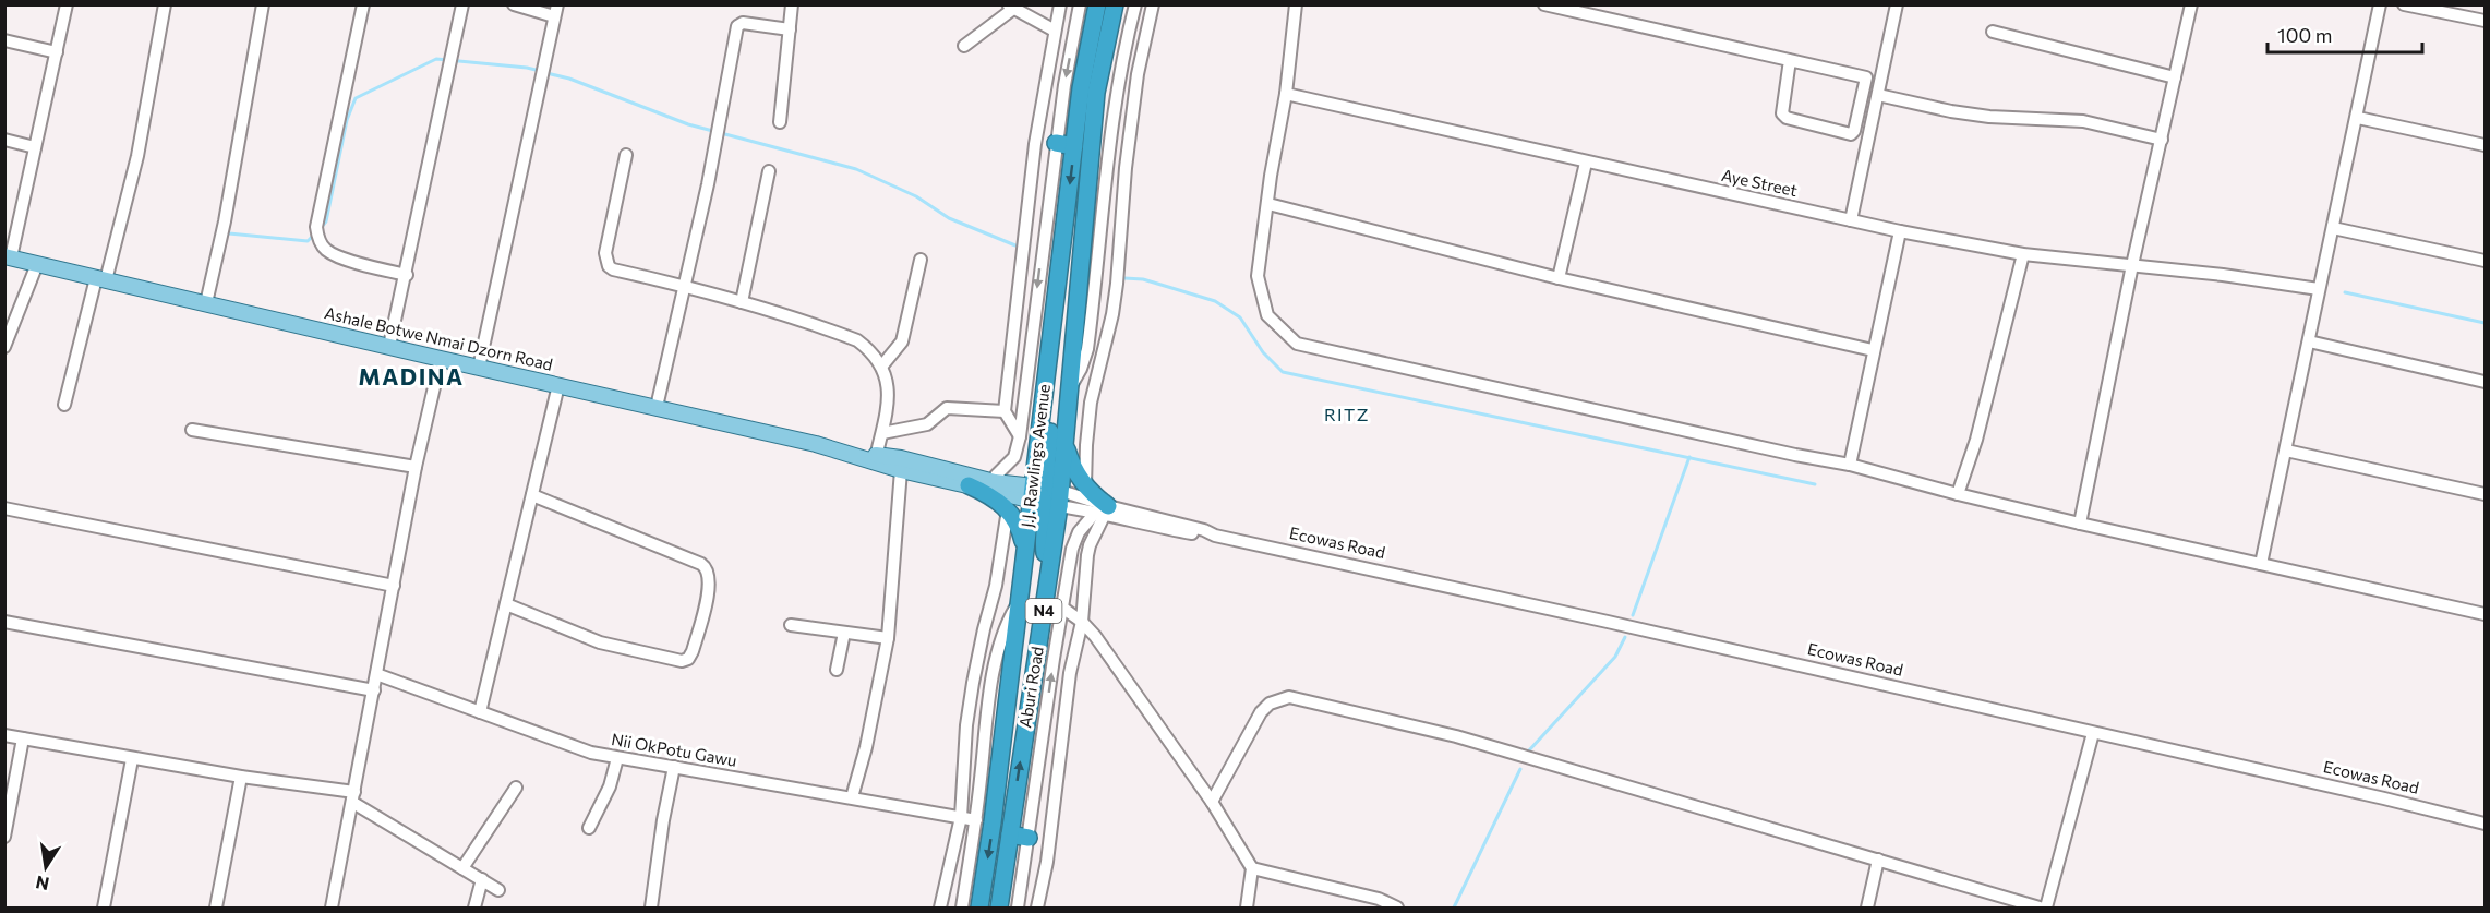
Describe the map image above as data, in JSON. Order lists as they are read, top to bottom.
{
  "streets": {
    "highway": ["J.J. Rawlings Avenue", "N4", "Aburi Road"],
    "main road": ["Ashale Botwe Nmai Dzorn Road"],
    "street": ["Aye Street", "Ecowas Road", "Nii OkPotu Gawu"]
  },
  "crossings": [
    ["J.J. Rawlings Avenue", "Ecowas Road"],
    ["J.J. Rawlings Avenue", "Aburi Road"],
    ["Ecowas Road", "Aburi Road"]
  ],
  "one_way": ["Aburi Road"],
  "districts": ["MADINA", "RITZ"],
  "scale_bar": "100 m",
  "north": "bottom"
}
